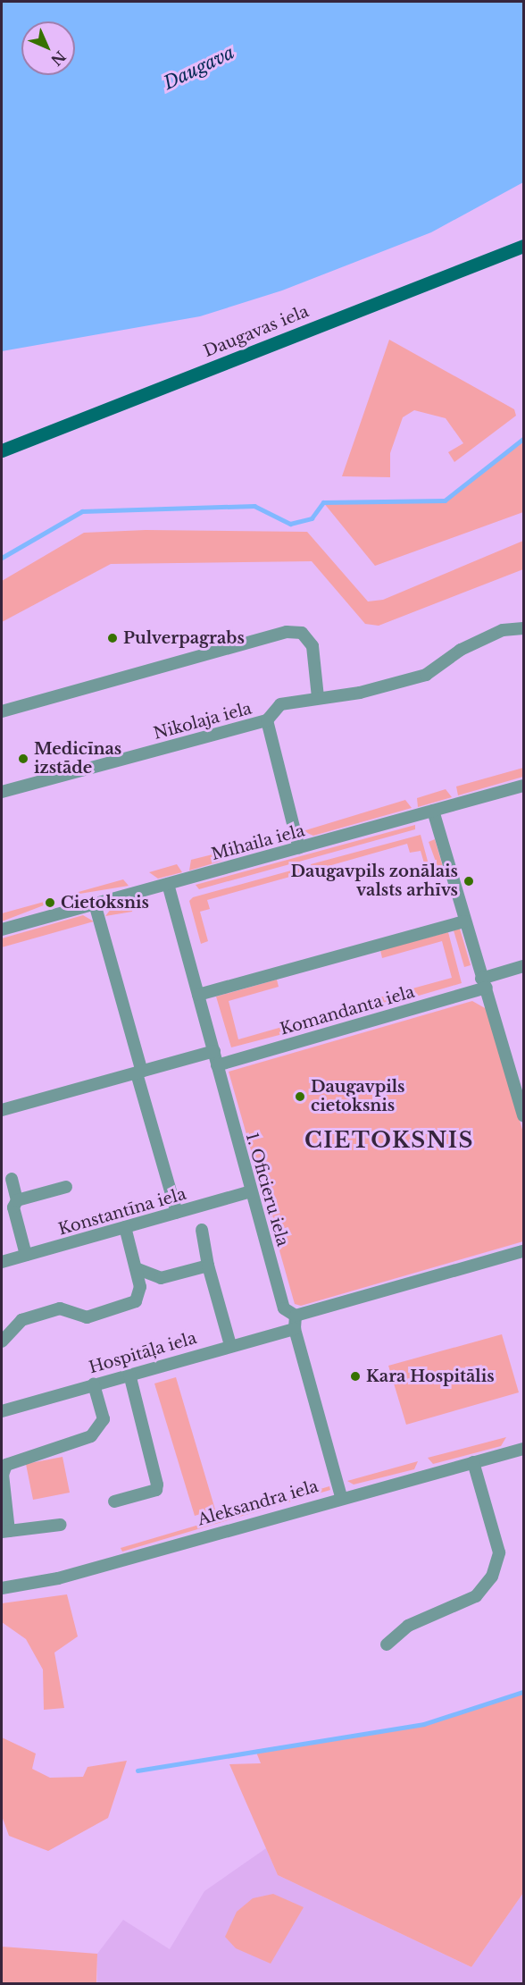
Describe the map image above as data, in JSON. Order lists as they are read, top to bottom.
{
  "streets": {
    "main road": ["Daugavas iela"],
    "street": [
      "Nikolaja iela",
      "Mihaila iela",
      "Komandanta iela",
      "1. Oficieru iela",
      "Konstantīna iela",
      "Hospitāļa iela",
      "Aleksandra iela"
    ]
  },
  "crossings": [
    ["Mihaila iela", "1. Oficieru iela"],
    ["Komandanta iela", "1. Oficieru iela"],
    ["1. Oficieru iela", "Konstantīna iela"]
  ],
  "districts": ["CIETOKSNIS"],
  "water": ["Daugava"],
  "places": [
    "Pulverpagrabs",
    "Medicīnas izstāde",
    "Daugavpils zonālais valsts arhīvs",
    "Cietoksnis",
    "Daugavpils cietoksnis",
    "Kara Hospitālis"
  ],
  "north": "bottom right"
}
